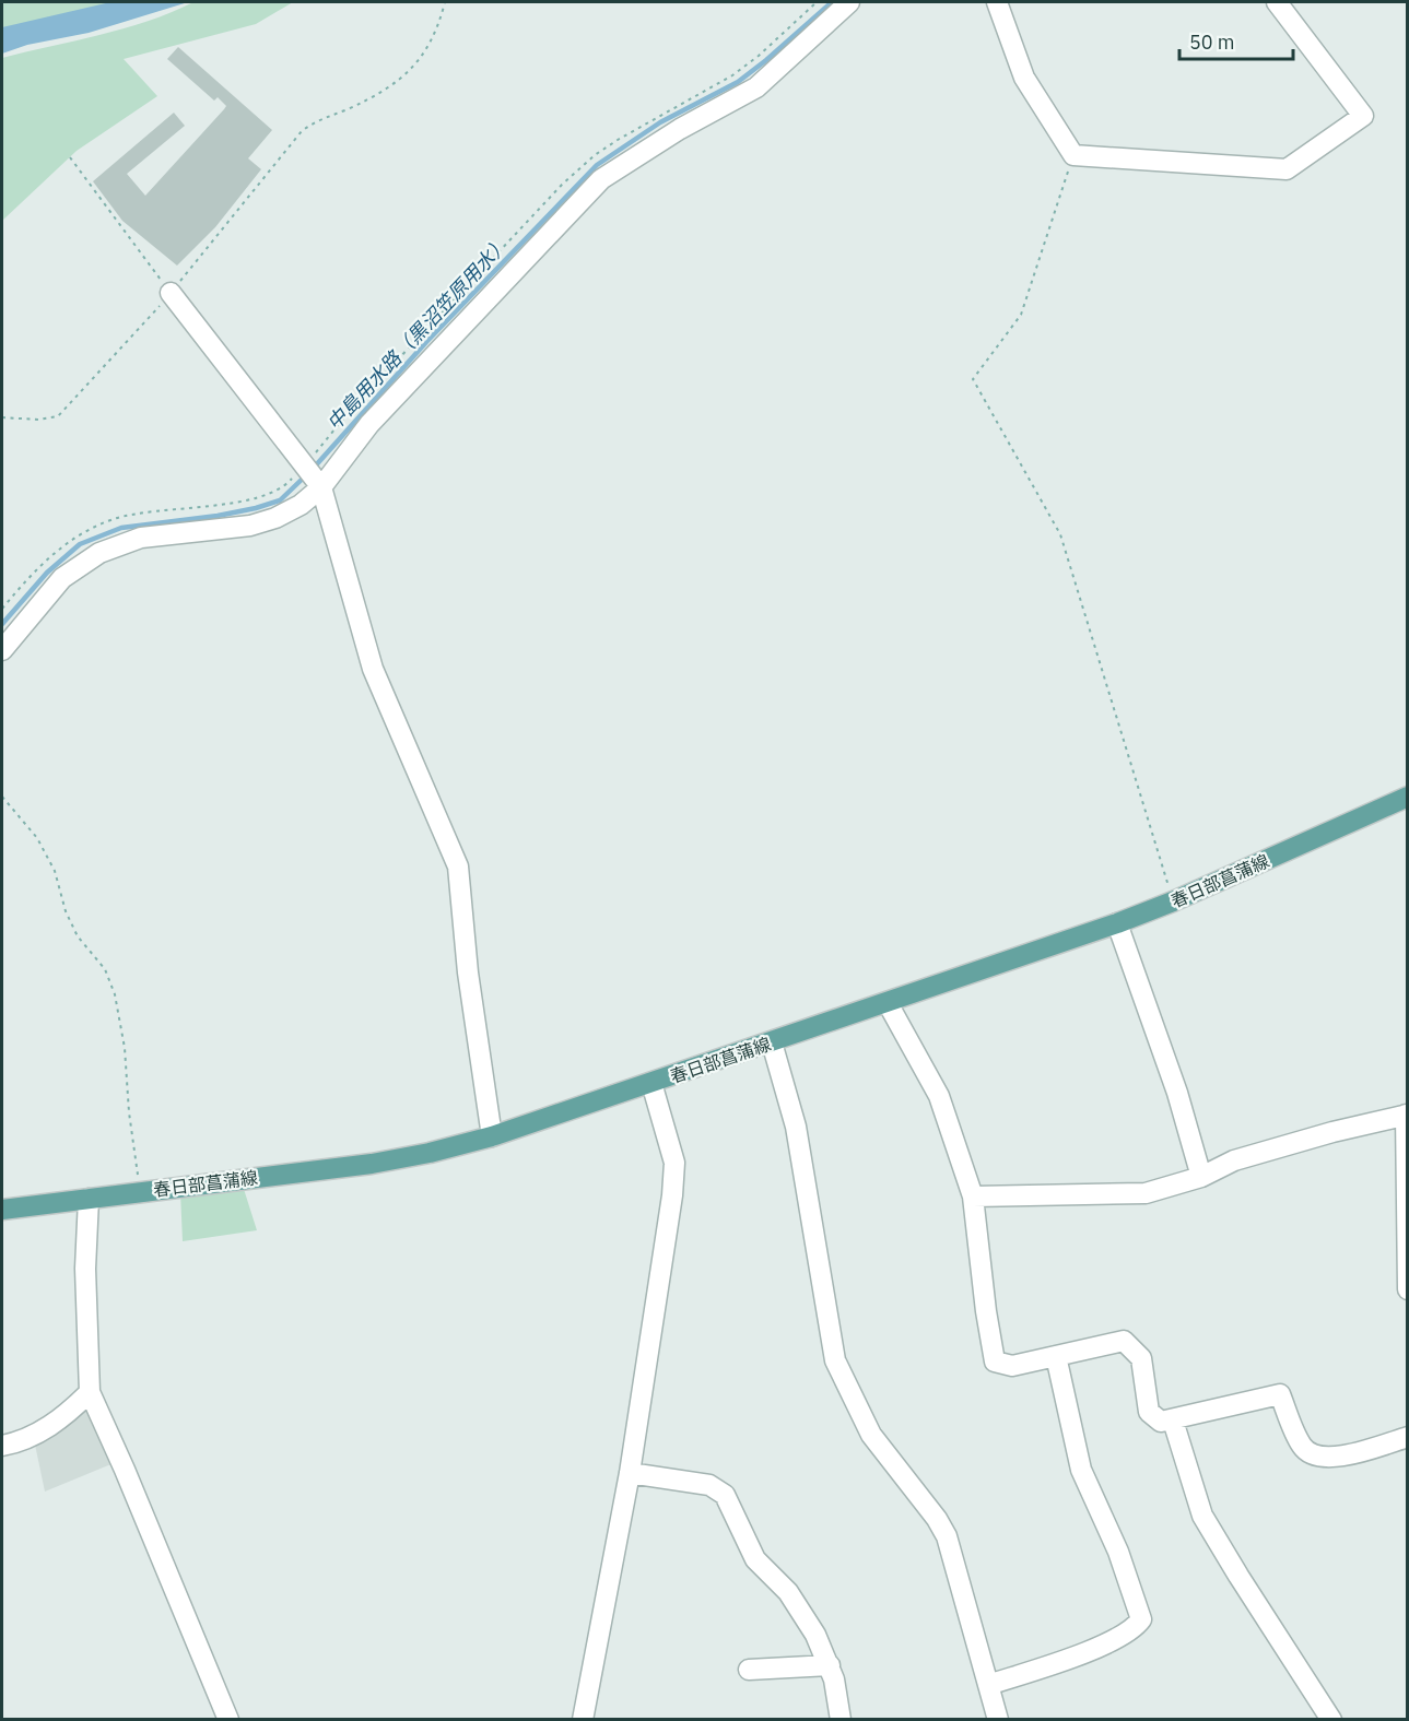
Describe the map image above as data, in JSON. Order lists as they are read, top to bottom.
{
  "streets": {
    "main road": ["春日部菖蒲線"]
  },
  "water": ["中島用水路（黒沼笠原用水）"],
  "scale_bar": "50 m"
}
